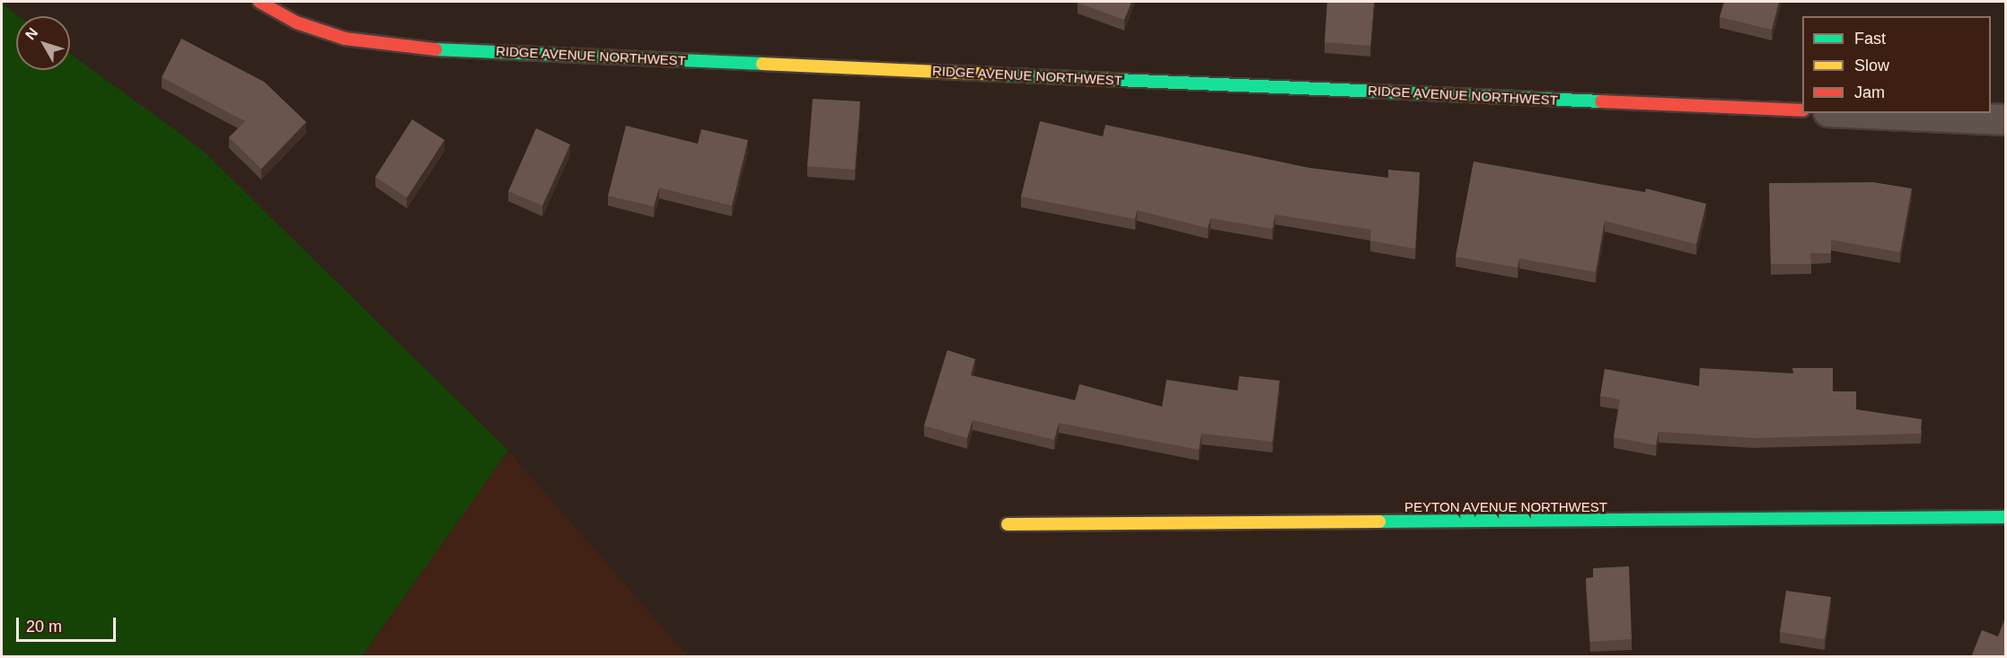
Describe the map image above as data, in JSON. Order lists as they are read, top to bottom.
{
  "streets": {
    "street": ["RIDGE AVENUE NORTHWEST", "PEYTON AVENUE NORTHWEST"]
  },
  "legend": ["Fast", "Slow", "Jam"],
  "scale_bar": "20 m",
  "north": "top left"
}
